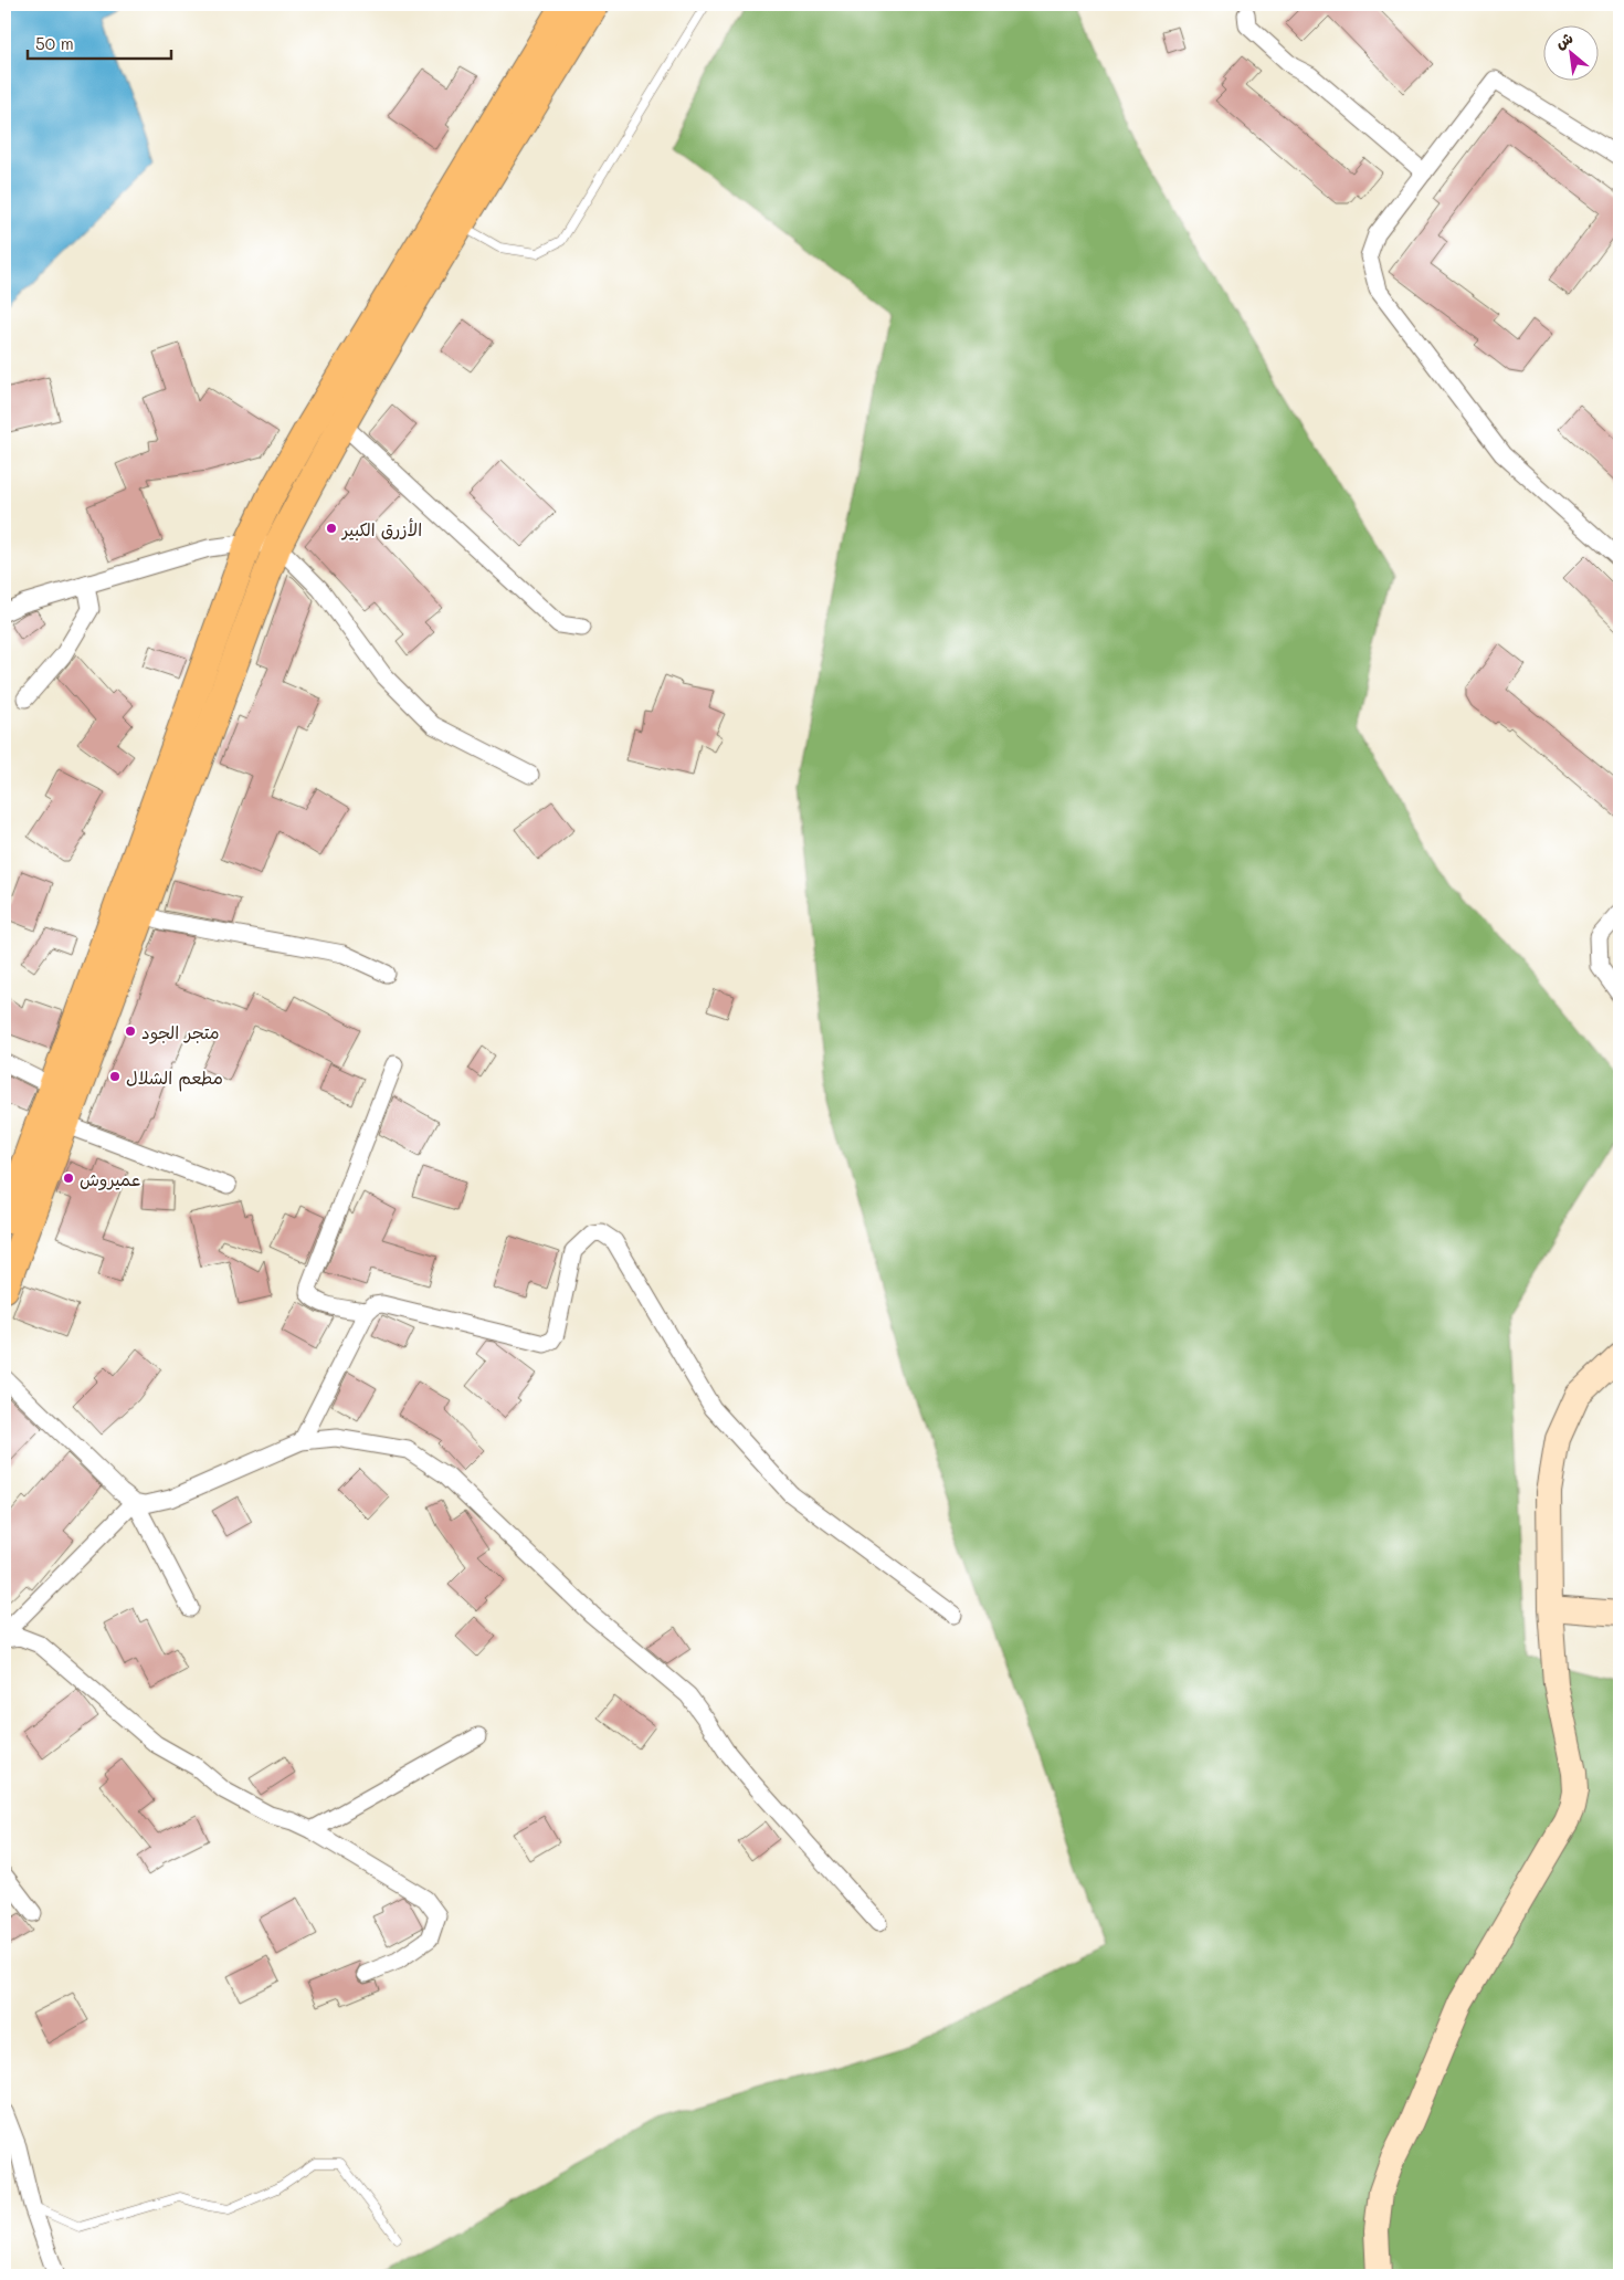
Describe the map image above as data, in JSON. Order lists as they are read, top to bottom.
{
  "places": [
    "الأزرق الكبير",
    "متجر الجود",
    "مطعم الشلال",
    "عميروش"
  ],
  "scale_bar": "50 m",
  "north": "top left"
}
